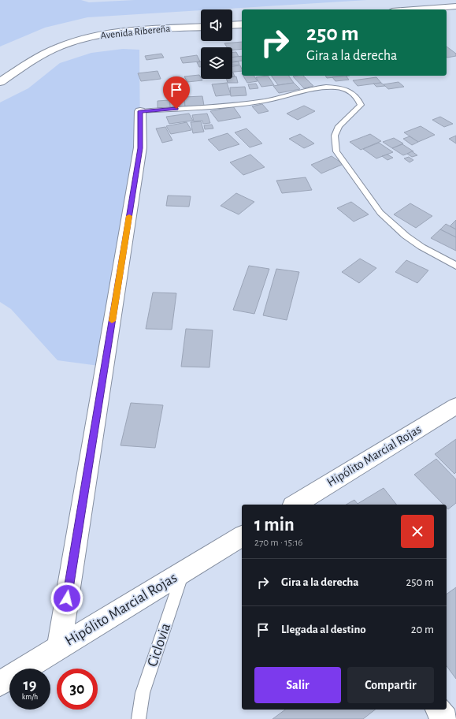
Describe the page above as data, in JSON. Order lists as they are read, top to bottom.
{
  "streets": {
    "street": ["Avenida Ribereña", "Hipólito Marcial Rojas"],
    "lane": ["Ciclovia"]
  },
  "crossings": [
    ["Hipólito Marcial Rojas", "Ciclovia"]
  ],
  "page": {
    "turn": ["250 m", "Gira a la derecha"],
    "heading": ["1 min", "270 m · 15:16"],
    "list": [
      {
        "name": "Gira a la derecha",
        "value": "250 m"
      },
      {
        "name": "Llegada al destino",
        "value": "20 m"
      }
    ],
    "buttons": ["Salir", "Compartir"],
    "speed": "19 km/h",
    "limit": "30"
  }
}
